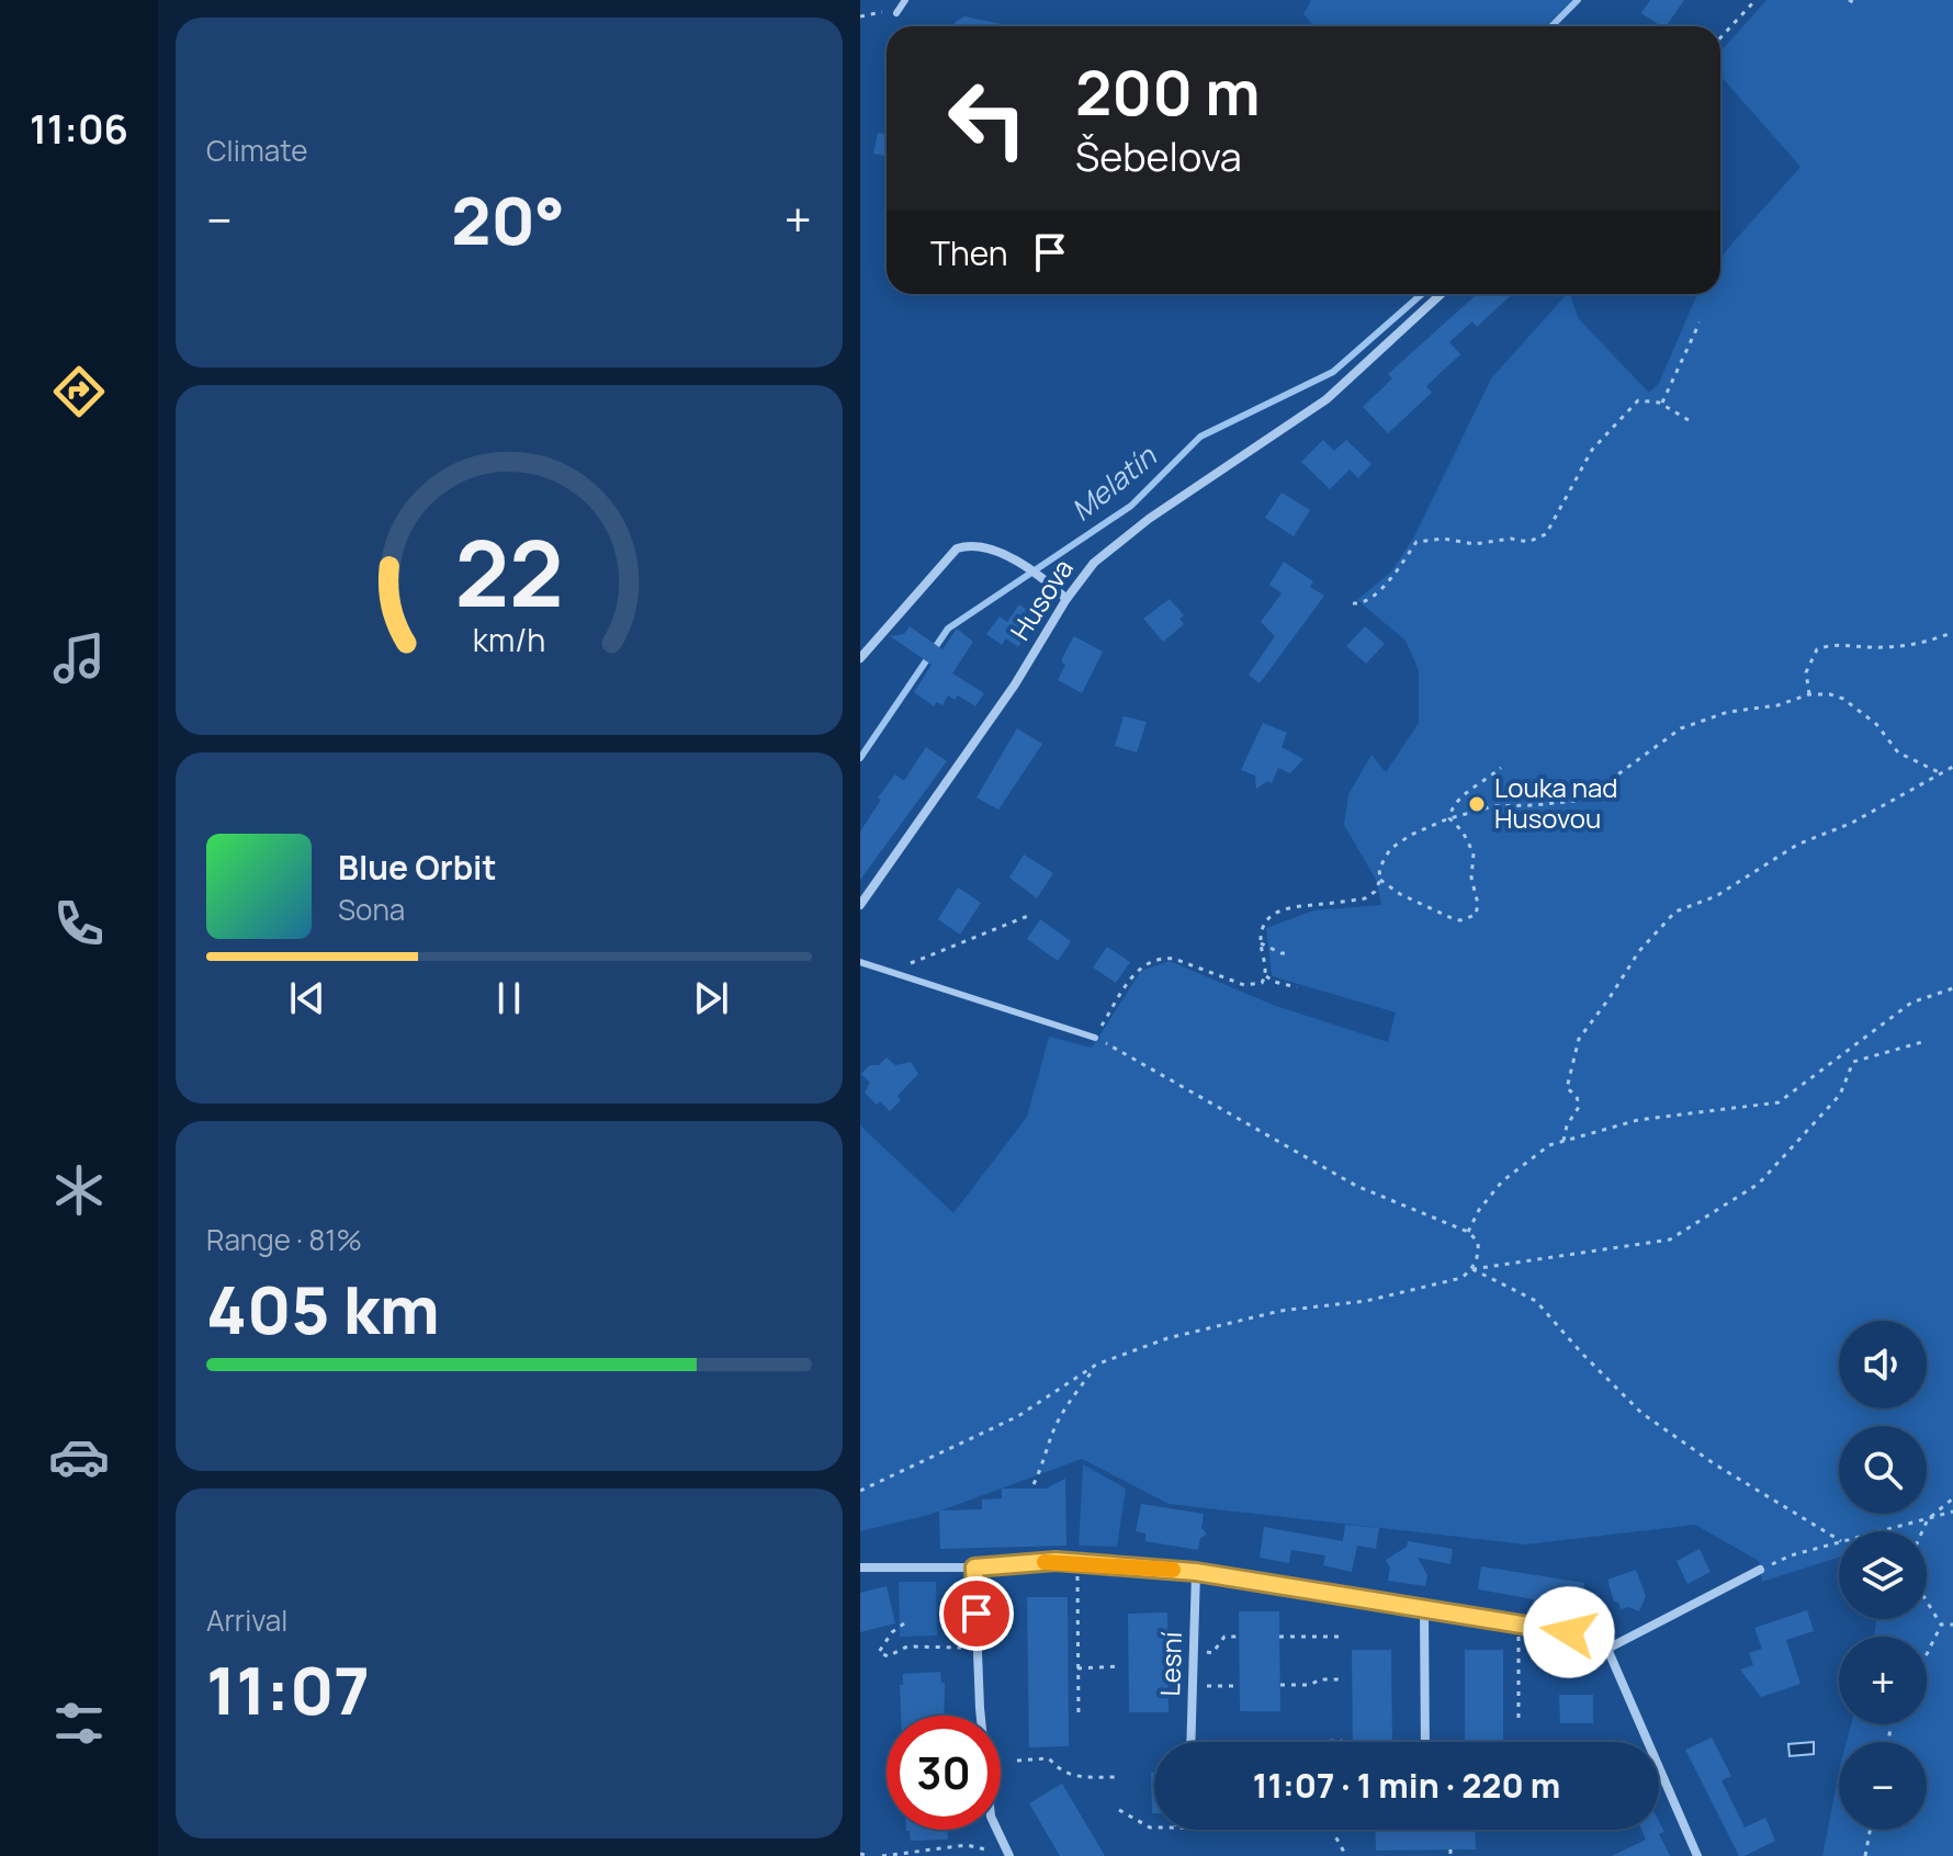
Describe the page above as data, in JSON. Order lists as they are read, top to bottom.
{
  "streets": {
    "street": ["Husova", "Lesní"]
  },
  "water": ["Melatín"],
  "places": ["Louka nad Husovou"],
  "page": {
    "tabs": "11:06",
    "tile": [
      "Climate",
      ["Range · 81%", "405 km"],
      ["Arrival", "11:07"]
    ],
    "turn": ["200 m", "Šebelova"],
    "heat": ["−", "20°", "+"],
    "then": "Then",
    "song": ["Blue Orbit", "Sona"],
    "map_buttons": ["+", "−"],
    "limit": "30",
    "trip": "11:07 · 1 min · 220 m",
    "gauge": ["22", "km/h"]
  }
}
